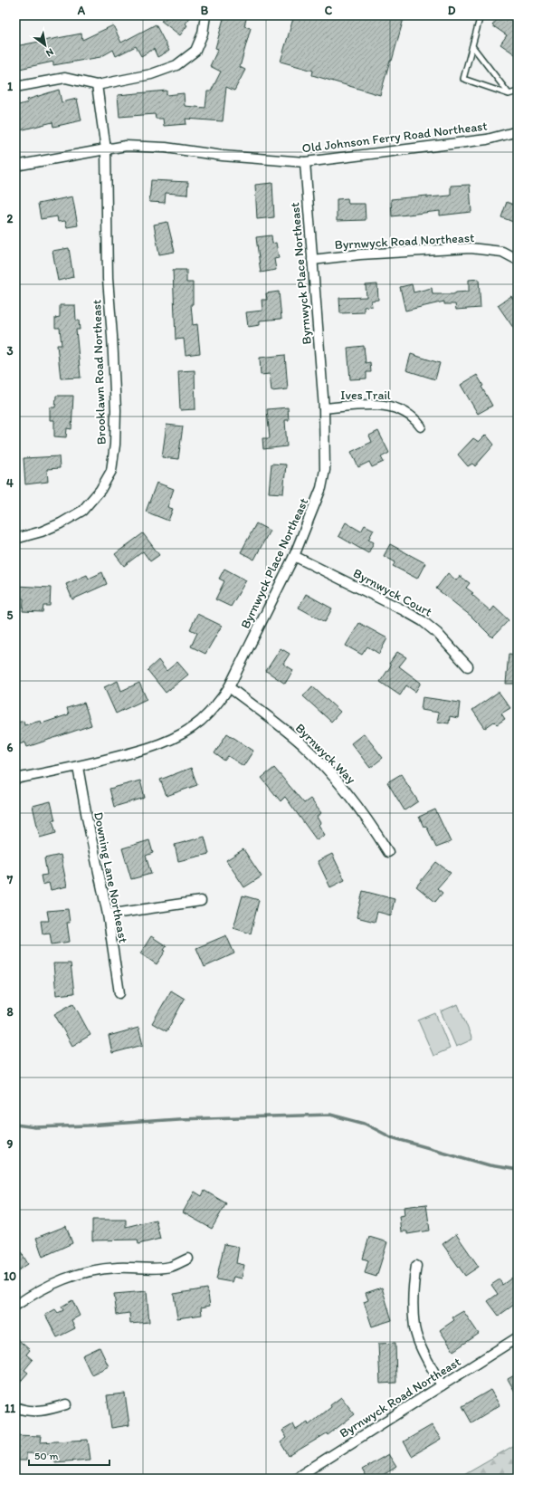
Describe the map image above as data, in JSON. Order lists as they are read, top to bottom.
{
  "streets": {
    "street": [
      "Old Johnson Ferry Road Northeast",
      "Byrnwyck Road Northeast",
      "Byrnwyck Place Northeast",
      "Brooklawn Road Northeast",
      "Ives Trail",
      "Byrnwyck Court",
      "Byrnwyck Way",
      "Downing Lane Northeast"
    ]
  },
  "crossings": [
    ["Old Johnson Ferry Road Northeast", "Byrnwyck Place Northeast"],
    ["Old Johnson Ferry Road Northeast", "Brooklawn Road Northeast"],
    ["Byrnwyck Road Northeast", "Byrnwyck Place Northeast"],
    ["Byrnwyck Place Northeast", "Ives Trail"],
    ["Byrnwyck Place Northeast", "Byrnwyck Court"],
    ["Byrnwyck Place Northeast", "Byrnwyck Way"],
    ["Byrnwyck Place Northeast", "Downing Lane Northeast"]
  ],
  "scale_bar": "50 m",
  "north": "bottom right",
  "grid": {
    "columns": [
      "A",
      "B",
      "C",
      "D"
    ],
    "rows": [
      "1",
      "2",
      "3",
      "4",
      "5",
      "6",
      "7",
      "8",
      "9",
      "10",
      "11"
    ]
  }
}
